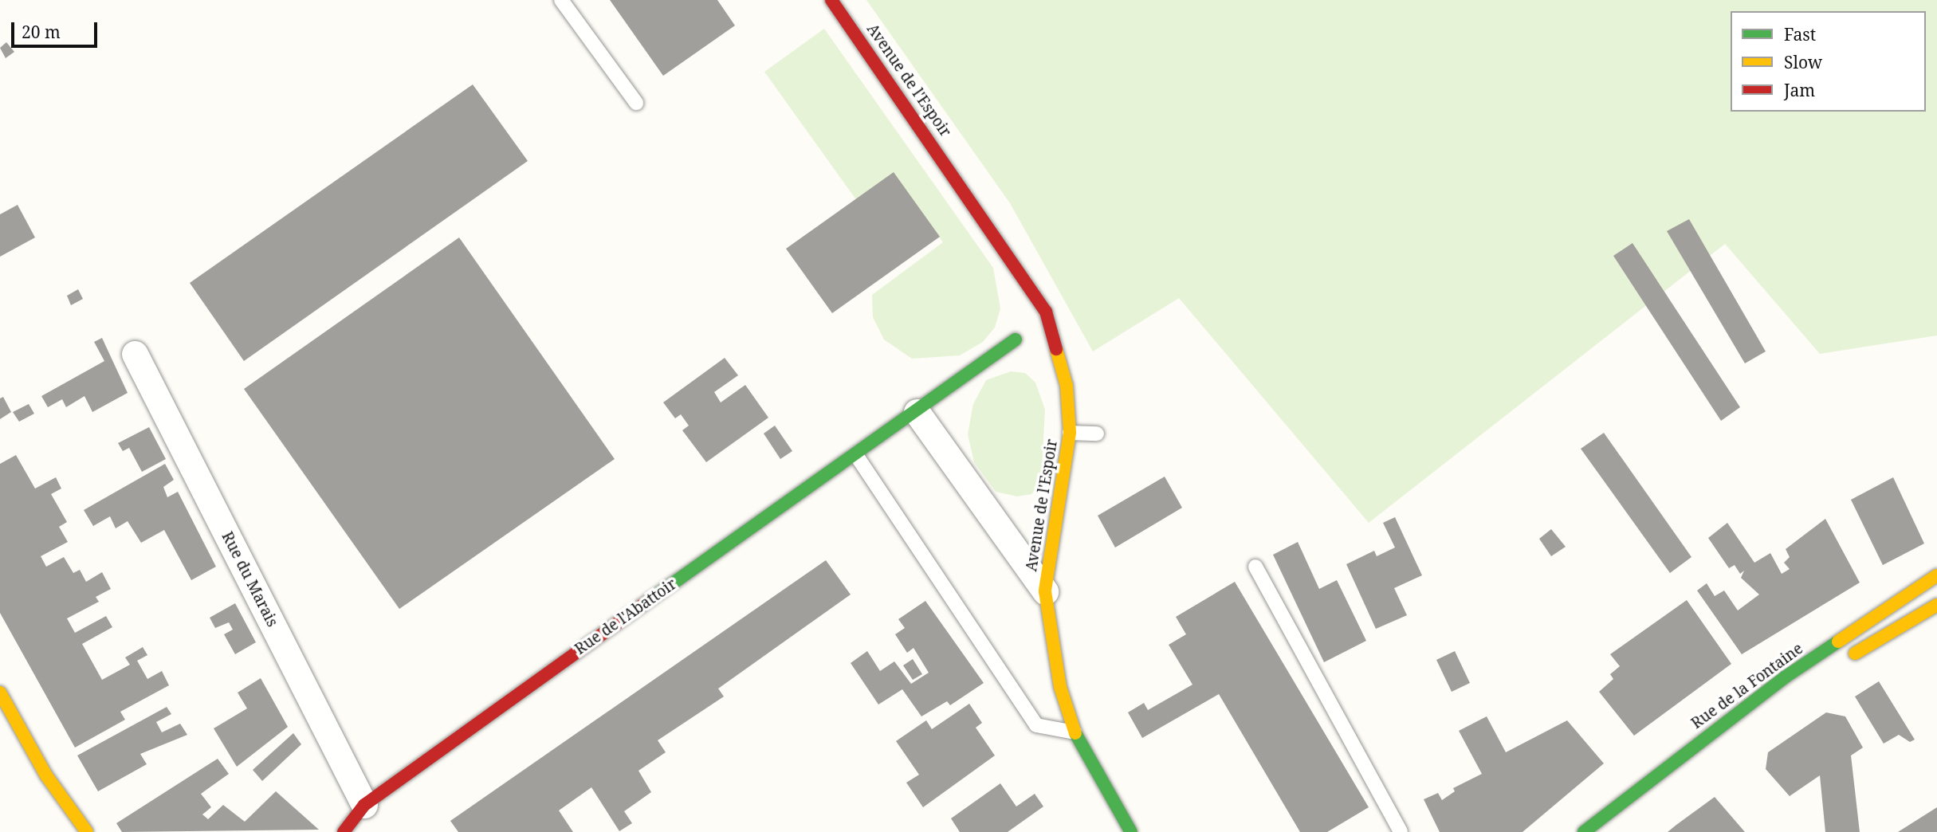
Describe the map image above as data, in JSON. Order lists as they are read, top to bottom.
{
  "streets": {
    "street": [
      "Avenue de l'Espoir",
      "Rue du Marais",
      "Rue de l'Abattoir",
      "Rue de la Fontaine"
    ]
  },
  "crossings": [
    ["Rue du Marais", "Rue de l'Abattoir"]
  ],
  "legend": ["Fast", "Slow", "Jam"],
  "scale_bar": "20 m"
}
